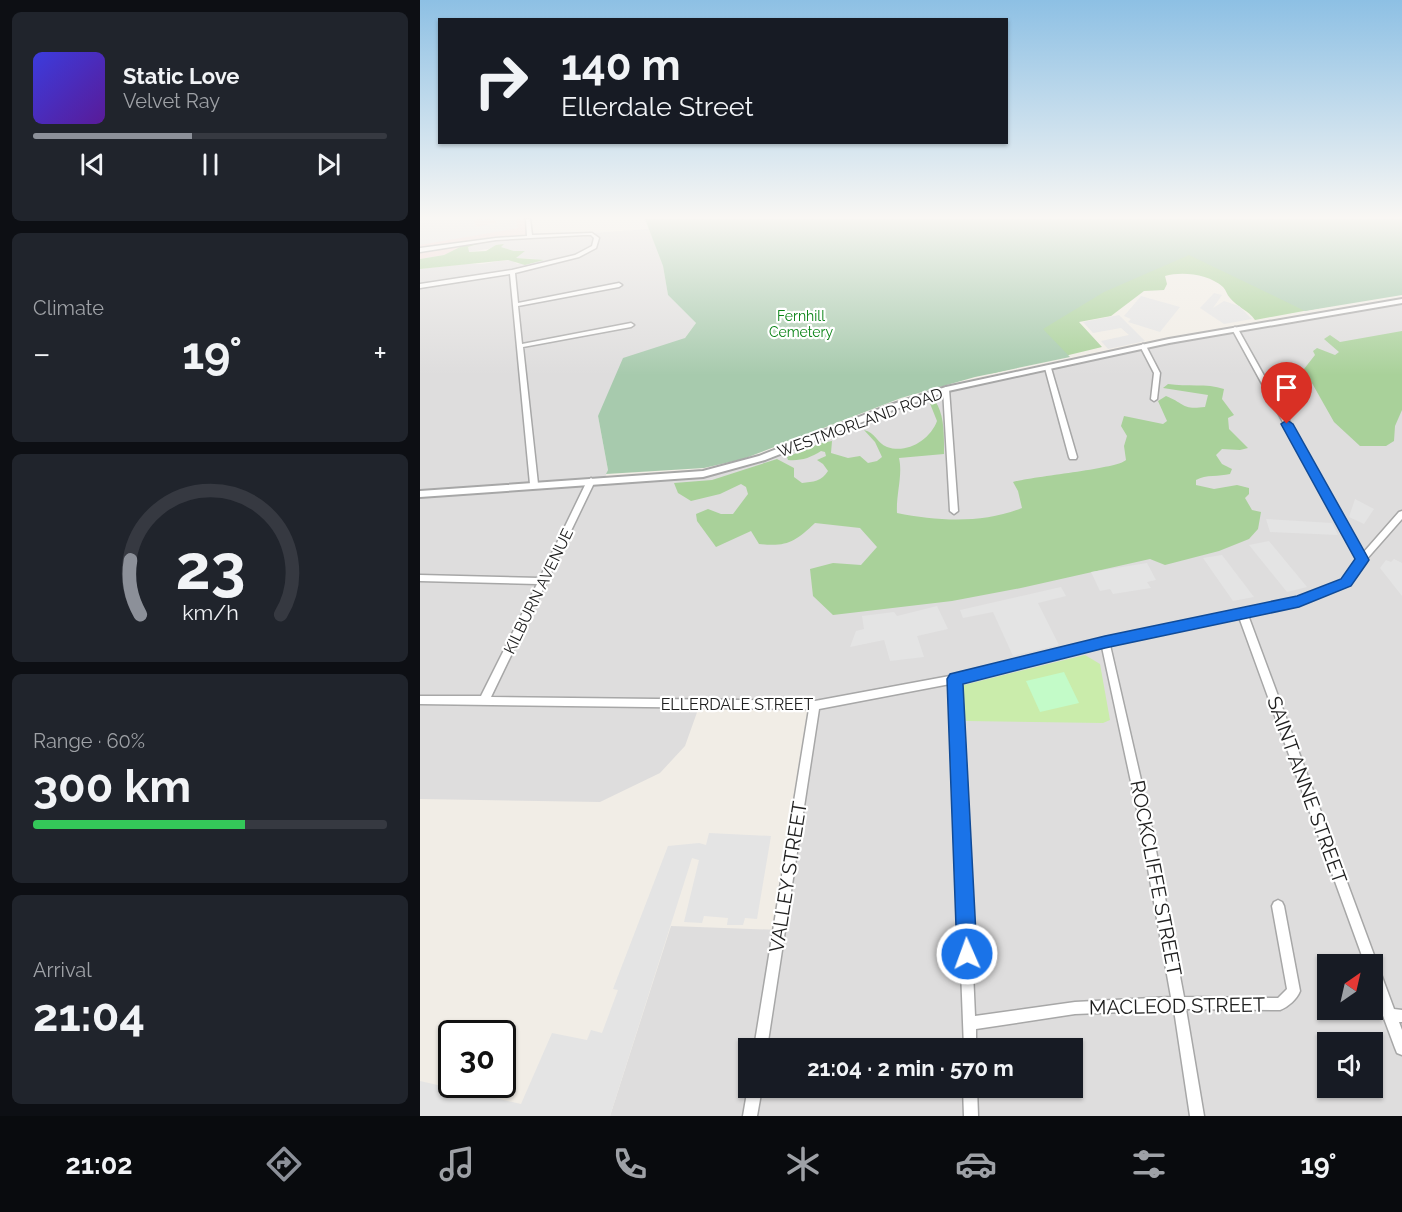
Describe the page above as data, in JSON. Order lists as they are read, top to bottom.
{
  "streets": {
    "street": [
      "WESTMORLAND ROAD",
      "KILBURN AVENUE",
      "ELLERDALE STREET",
      "SAINT ANNE STREET",
      "VALLEY STREET",
      "ROCKCLIFFE STREET",
      "MACLEOD STREET"
    ]
  },
  "crossings": [
    ["WESTMORLAND ROAD", "KILBURN AVENUE"],
    ["KILBURN AVENUE", "ELLERDALE STREET"],
    ["ELLERDALE STREET", "SAINT ANNE STREET"],
    ["ELLERDALE STREET", "VALLEY STREET"],
    ["ELLERDALE STREET", "ROCKCLIFFE STREET"],
    ["ROCKCLIFFE STREET", "MACLEOD STREET"]
  ],
  "parks": ["Fernhill Cemetery"],
  "north": "top right",
  "page": {
    "turn": ["140 m", "Ellerdale Street"],
    "song": ["Static Love", "Velvet Ray"],
    "tile": [
      "Climate",
      ["Range · 60%", "300 km"],
      ["Arrival", "21:04"]
    ],
    "heat": ["−", "19°", "+"],
    "limit": "30",
    "trip": "21:04 · 2 min · 570 m",
    "tabs": ["21:02", "19°"],
    "gauge": ["23", "km/h"]
  }
}
